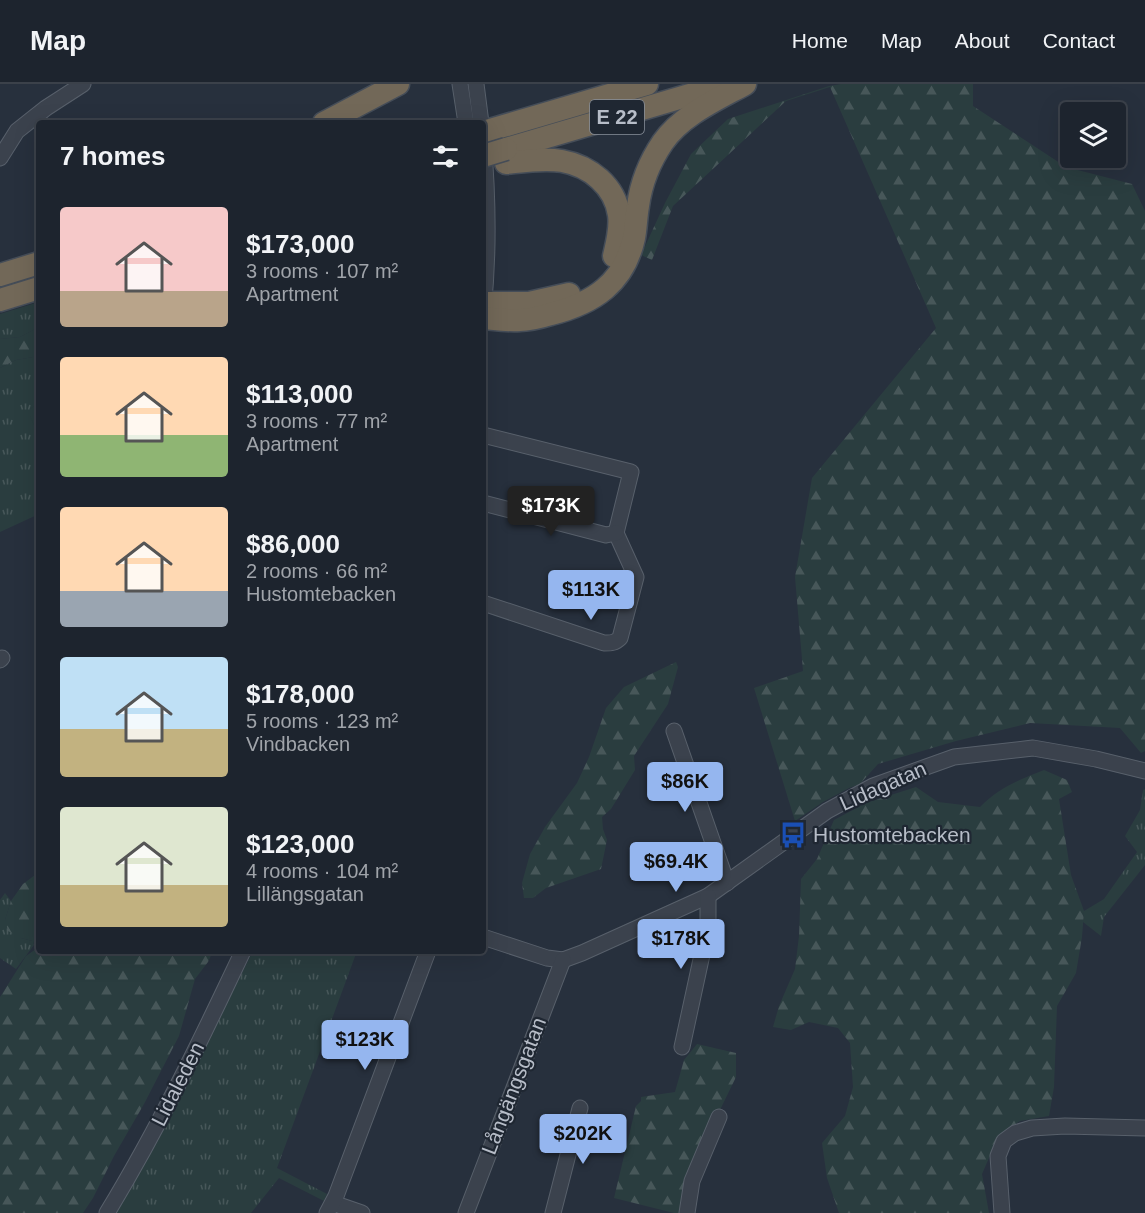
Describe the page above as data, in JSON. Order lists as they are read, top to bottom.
{
  "streets": {
    "highway": ["E 22"],
    "street": ["Lidagatan", "Lidaleden", "Långängsgatan"]
  },
  "crossings": [
    ["Lidagatan", "Långängsgatan"]
  ],
  "places": {
    "bus stop": ["Hustomtebacken"]
  },
  "page": {
    "header": "Map",
    "nav": [
      "Home",
      "Map",
      "About",
      "Contact"
    ],
    "heading": "7 homes",
    "list": [
      {
        "name": "$173,000",
        "note": "3 rooms · 107 m² · Apartment"
      },
      {
        "name": "$113,000",
        "note": "3 rooms · 77 m² · Apartment"
      },
      {
        "name": "$86,000",
        "note": "2 rooms · 66 m² · Hustomtebacken"
      },
      {
        "name": "$178,000",
        "note": "5 rooms · 123 m² · Vindbacken"
      },
      {
        "name": "$123,000",
        "note": "4 rooms · 104 m² · Lillängsgatan"
      }
    ],
    "price": [
      "$173K",
      "$113K",
      "$86K",
      "$69.4K",
      "$178K",
      "$123K",
      "$202K"
    ]
  }
}
